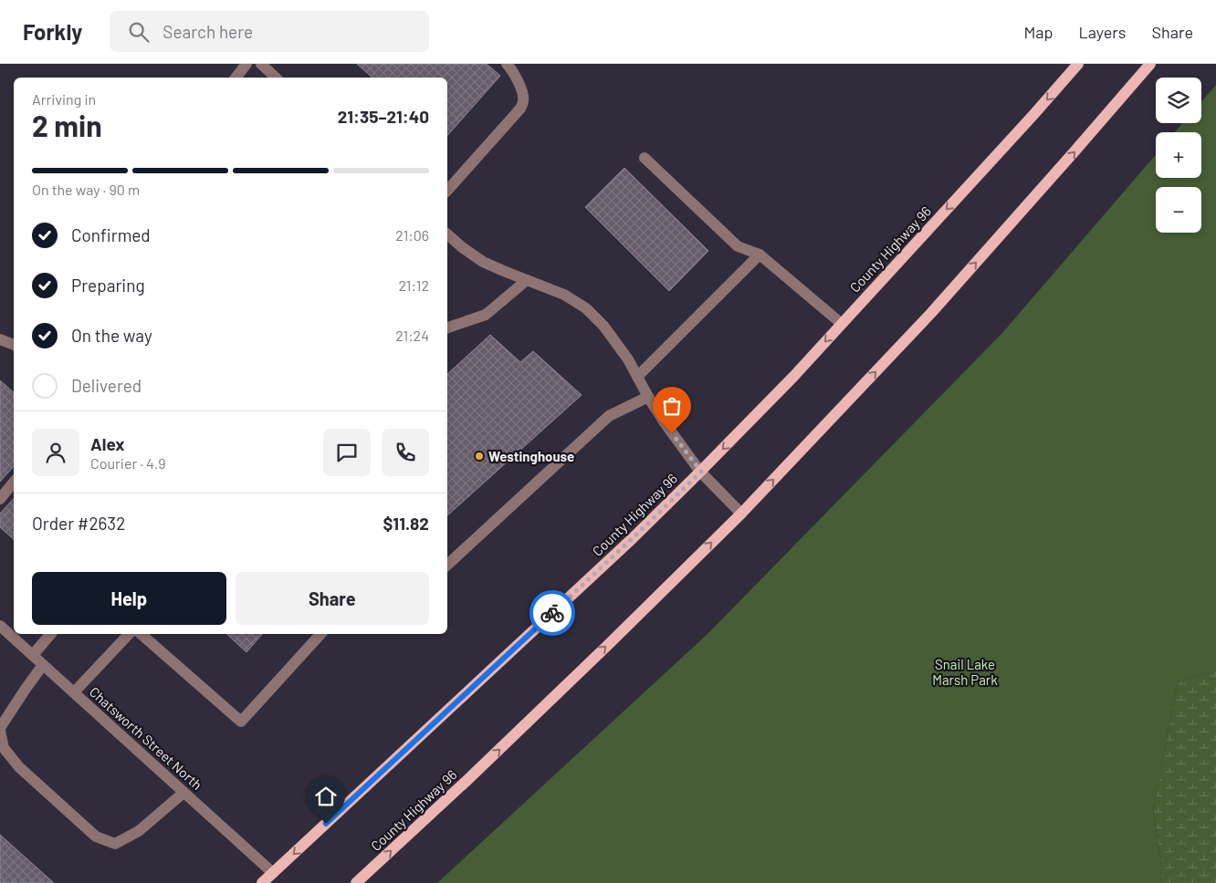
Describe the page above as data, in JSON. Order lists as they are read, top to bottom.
{
  "streets": {
    "main road": ["County Highway 96"],
    "street": ["Chatsworth Street North"]
  },
  "crossings": [
    ["County Highway 96", "Chatsworth Street North"]
  ],
  "parks": ["Snail Lake Marsh Park"],
  "places": ["Westinghouse"],
  "page": {
    "header": "Forkly",
    "search": "Search here",
    "nav": ["Map", "Layers", "Share"],
    "map_buttons": ["+", "−"],
    "heading": ["2 min", "Arriving in", "21:35–21:40"],
    "panel": [
      "Alex",
      "Courier · 4.9",
      "Order #2632",
      "$11.82"
    ],
    "bar": "On the way · 90 m",
    "list": [
      ["Confirmed", "21:06"],
      ["Preparing", "21:12"],
      ["On the way", "21:24"],
      "Delivered"
    ],
    "buttons": ["Help", "Share"]
  }
}
